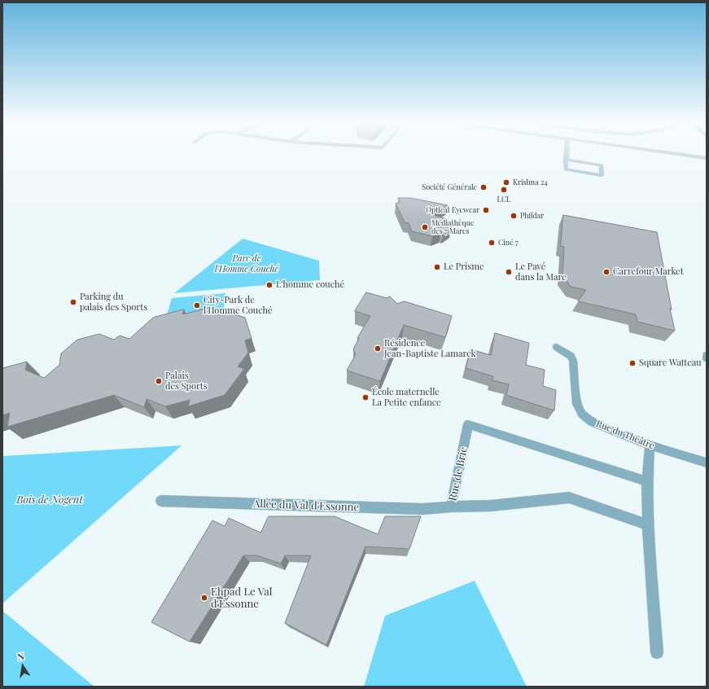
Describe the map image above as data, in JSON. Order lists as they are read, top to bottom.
{
  "streets": {
    "street": ["Rue du Théâtre", "Rue de Brie", "Allée du Val d'Essonne"]
  },
  "crossings": [
    ["Rue de Brie", "Allée du Val d'Essonne"]
  ],
  "parks": ["Parc de l'Homme Couché", "Bois de Nogent"],
  "places": [
    "Krishna 24",
    "Société Générale",
    "LCL",
    "Optical Eyewear",
    "Phildar",
    "Médiathèque des 7 Mares",
    "Ciné 7",
    "Le Prisme",
    "Le Pavé dans la Mare",
    "Carrefour Market",
    "L'homme couché",
    "Parking du palais des Sports",
    "City-Park de l'Homme Couché",
    "Résidence Jean-Baptiste Lamarck",
    "Square Watteau",
    "Palais des Sports",
    "École maternelle La Petite enfance",
    "Ehpad Le Val d'Essonne"
  ],
  "north": "top"
}
